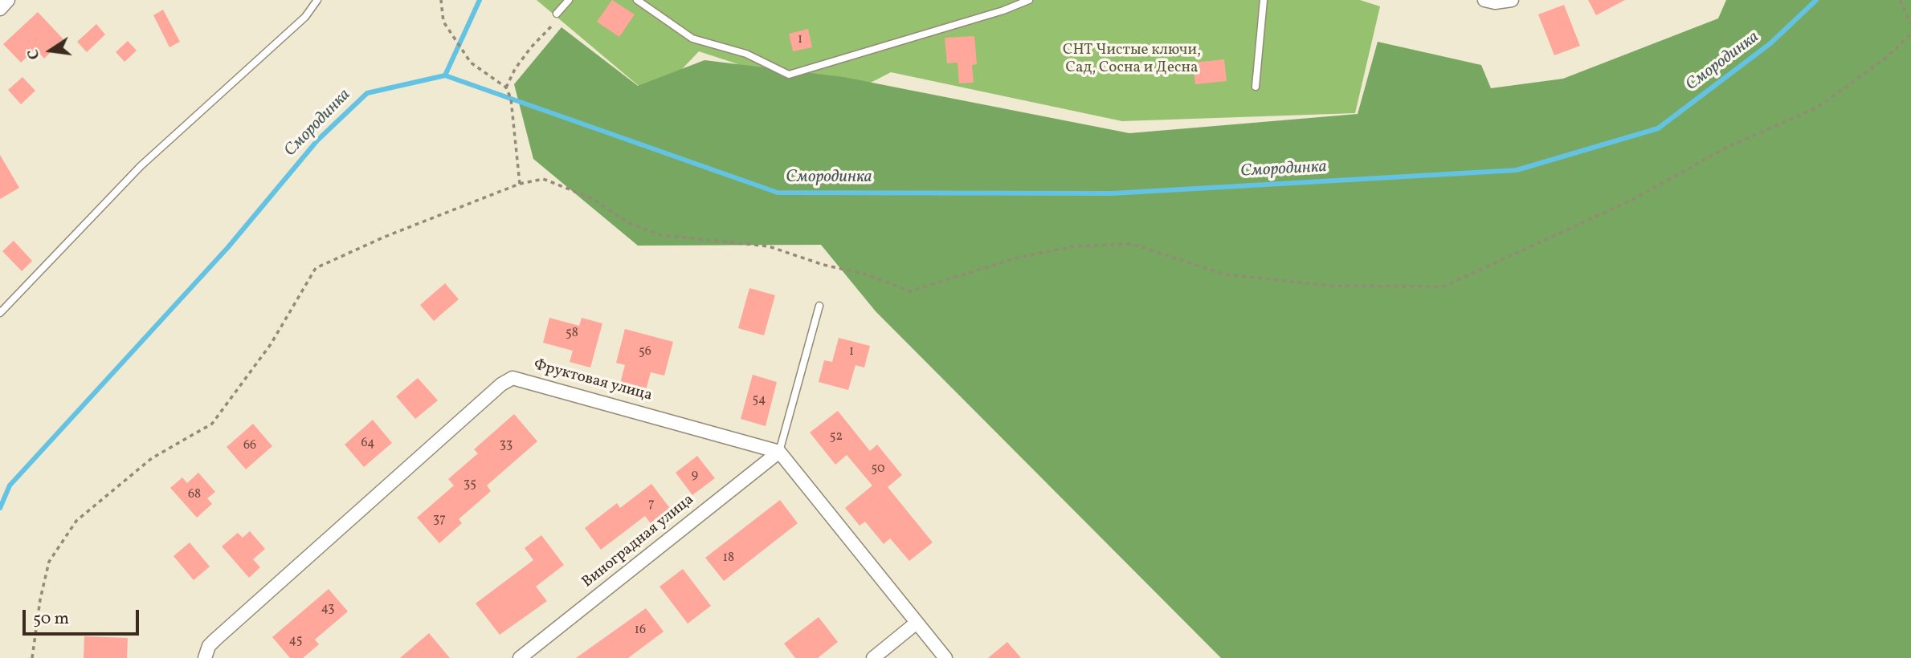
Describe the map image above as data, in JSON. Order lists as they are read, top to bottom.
{
  "streets": {
    "street": ["Фруктовая улица", "Виноградная улица"]
  },
  "crossings": [
    ["Фруктовая улица", "Виноградная улица"]
  ],
  "water": ["Смородинка"],
  "parks": ["СНТ Чистые ключи, Сад, Сосна и Десна"],
  "house_numbers": [
    "1",
    "58",
    "56",
    "1",
    "54",
    "52",
    "64",
    "33",
    "66",
    "50",
    "9",
    "35",
    "68",
    "7",
    "37",
    "18",
    "43",
    "16",
    "45"
  ],
  "scale_bar": "50 m",
  "north": "left"
}
